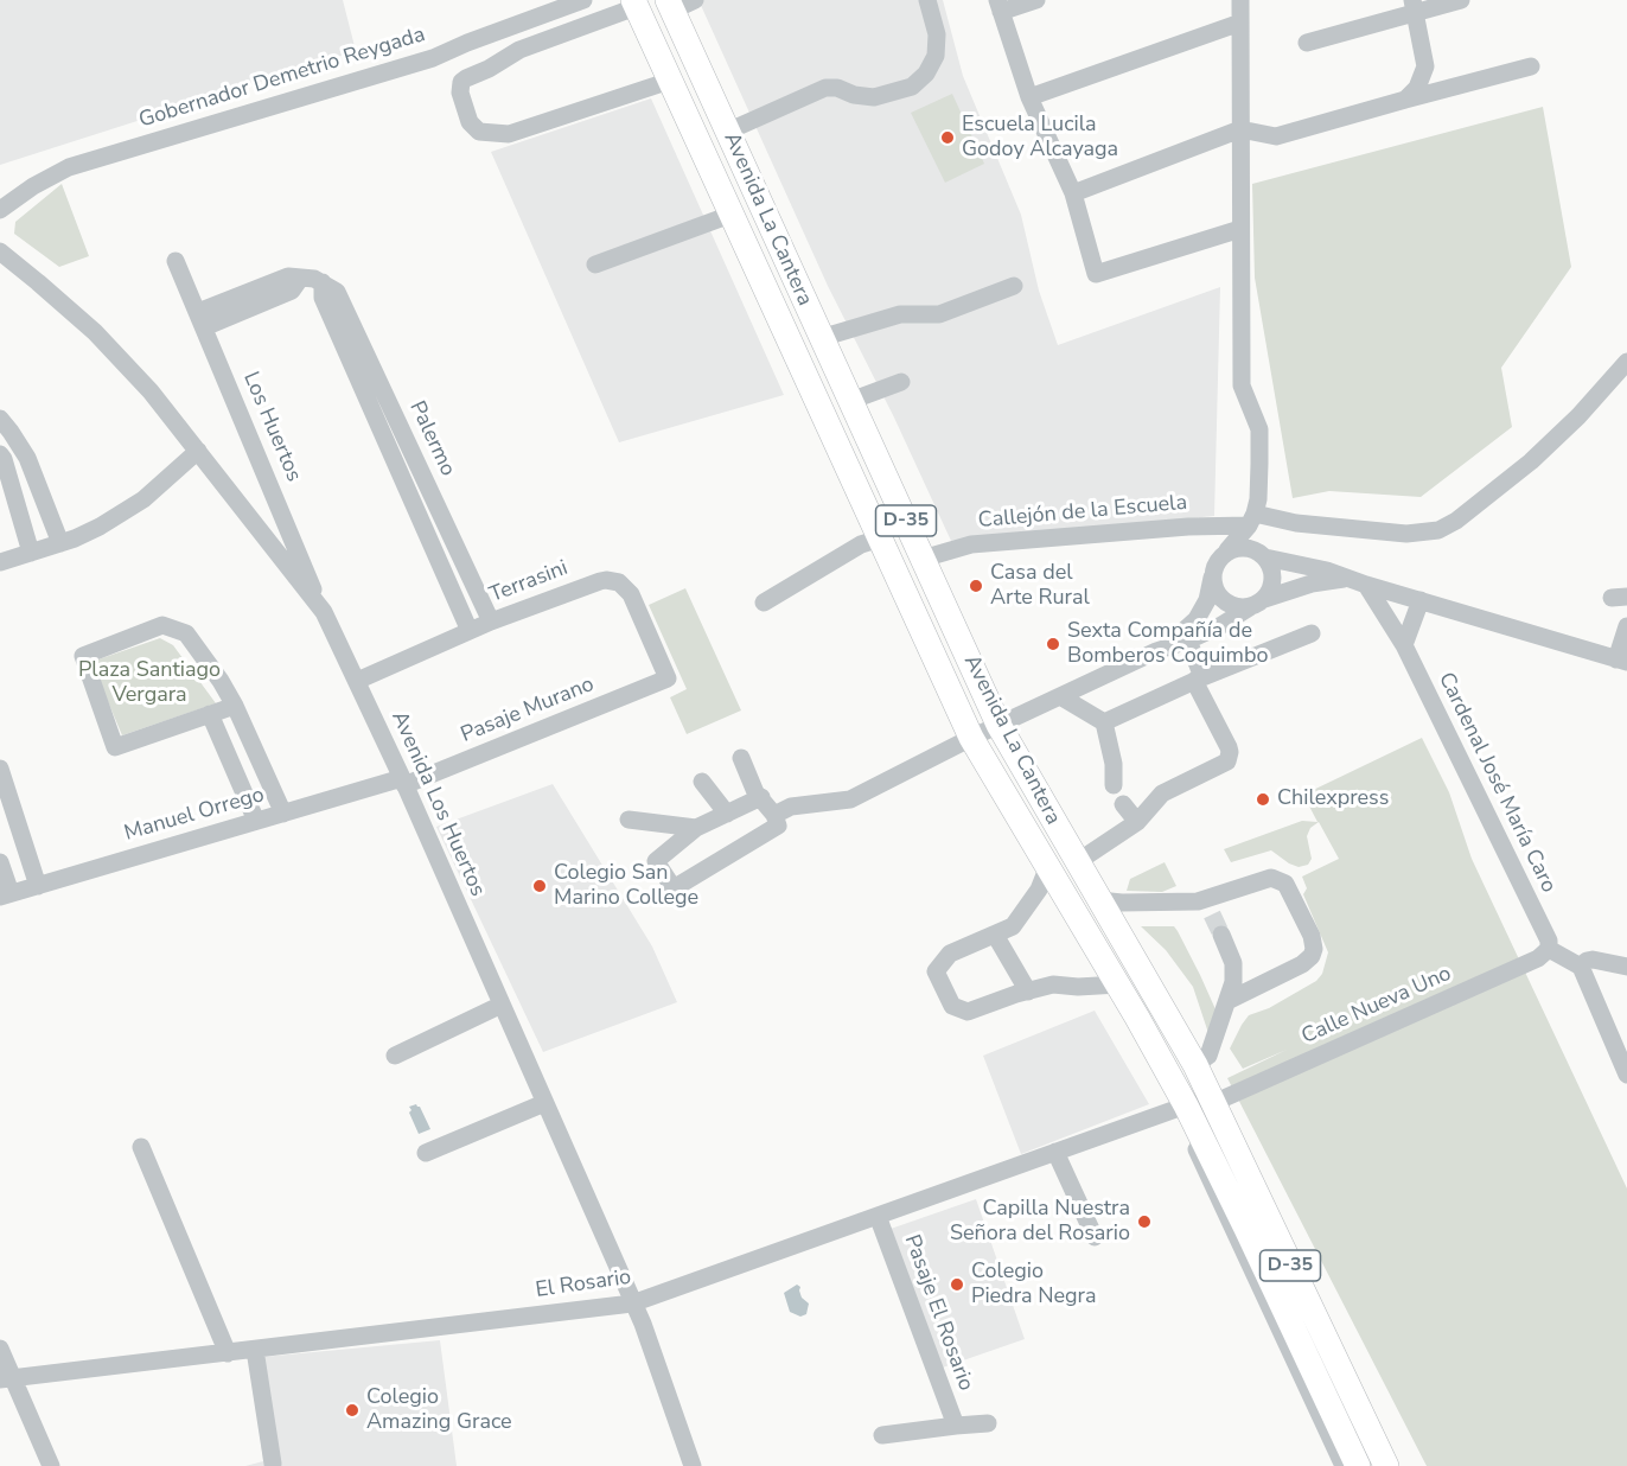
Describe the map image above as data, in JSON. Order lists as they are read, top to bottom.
{
  "streets": {
    "highway": ["Avenida La Cantera", "D-35"],
    "street": [
      "Gobernador Demetrio Reygada",
      "Los Huertos",
      "Palermo",
      "Callejón de la Escuela",
      "Terrasini",
      "Pasaje Murano",
      "Cardenal José María Caro",
      "Avenida Los Huertos",
      "Manuel Orrego",
      "Calle Nueva Uno",
      "El Rosario",
      "Pasaje El Rosario"
    ]
  },
  "crossings": [
    ["Avenida La Cantera", "Callejón de la Escuela"],
    ["Avenida La Cantera", "Calle Nueva Uno"],
    ["Avenida La Cantera", "El Rosario"],
    ["Los Huertos", "Avenida Los Huertos"],
    ["Palermo", "Terrasini"],
    ["Terrasini", "Pasaje Murano"],
    ["Terrasini", "Avenida Los Huertos"],
    ["Pasaje Murano", "Avenida Los Huertos"],
    ["Pasaje Murano", "Manuel Orrego"],
    ["Cardenal José María Caro", "Calle Nueva Uno"],
    ["Avenida Los Huertos", "Manuel Orrego"],
    ["Avenida Los Huertos", "El Rosario"],
    ["El Rosario", "Pasaje El Rosario"]
  ],
  "parks": ["Plaza Santiago Vergara"],
  "places": [
    "Escuela Lucila Godoy Alcayaga",
    "Casa del Arte Rural",
    "Sexta Compañía de Bomberos Coquimbo",
    "Chilexpress",
    "Colegio San Marino College",
    "Capilla Nuestra Señora del Rosario",
    "Colegio Piedra Negra",
    "Colegio Amazing Grace"
  ]
}
